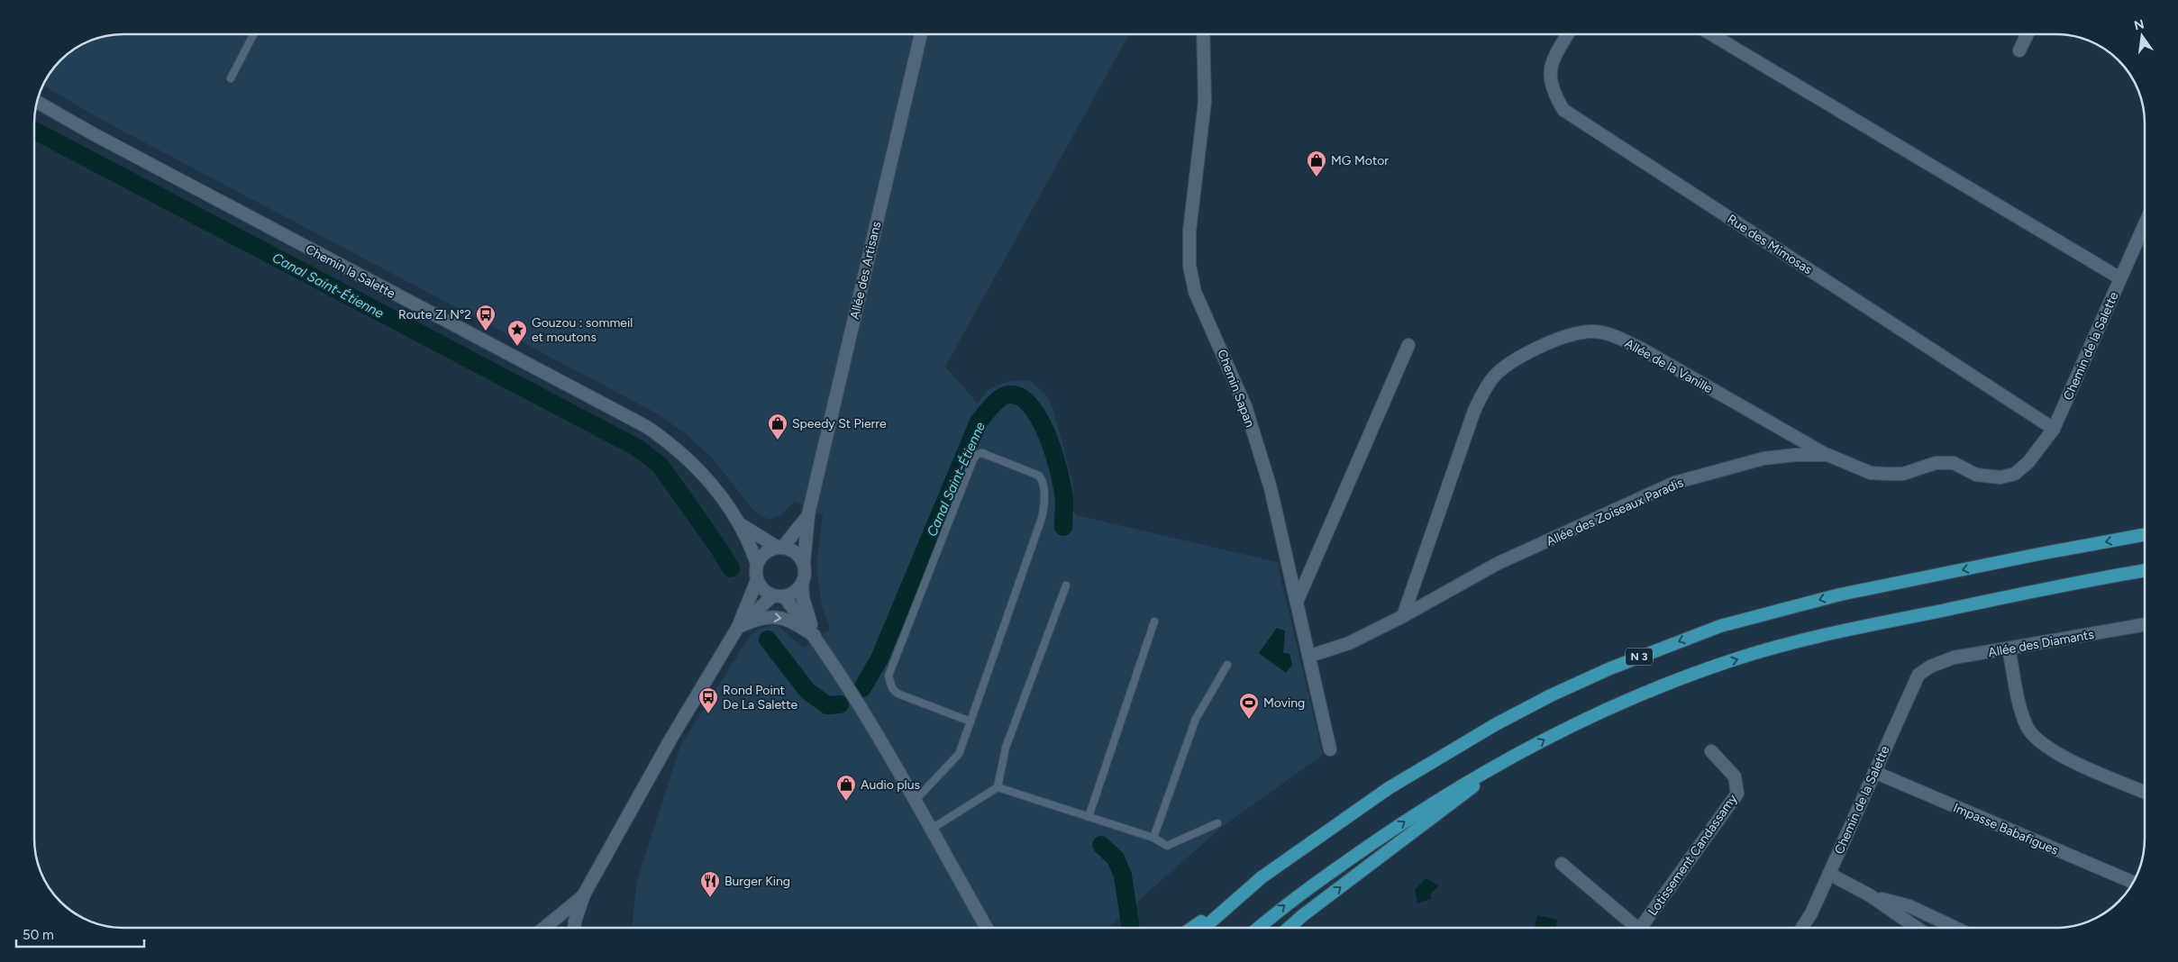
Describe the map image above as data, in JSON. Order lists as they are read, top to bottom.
{
  "streets": {
    "highway": ["N 3"],
    "street": [
      "Rue des Mimosas",
      "Allée des Artisans",
      "Chemin la Salette",
      "Chemin de la Salette",
      "Allée de la Vanille",
      "Chemin Sapan",
      "Allée des Zoiseaux Paradis",
      "Allée des Diamants",
      "Impasse Babafigues",
      "Lotissement Candassamy"
    ]
  },
  "crossings": [
    ["Rue des Mimosas", "Chemin de la Salette"],
    ["Allée des Artisans", "Chemin la Salette"],
    ["Chemin de la Salette", "Allée des Zoiseaux Paradis"],
    ["Chemin de la Salette", "Allée des Diamants"],
    ["Chemin de la Salette", "Impasse Babafigues"],
    ["Allée de la Vanille", "Allée des Zoiseaux Paradis"],
    ["Chemin Sapan", "Allée des Zoiseaux Paradis"]
  ],
  "water": ["Canal Saint-Étienne"],
  "places": {
    "shop": ["MG Motor", "Speedy St Pierre", "Audio plus"],
    "bus stop": ["Route ZI N°2", "Rond Point De La Salette"],
    "place": ["Gouzou : sommeil et moutons"],
    "sports": ["Moving"],
    "restaurant": ["Burger King"]
  },
  "scale_bar": "50 m",
  "north": "top"
}
